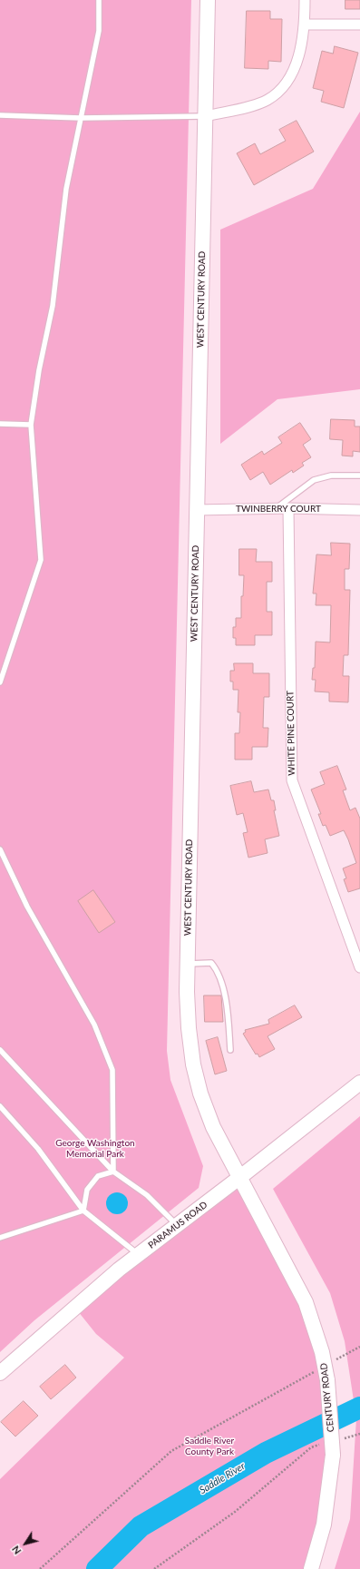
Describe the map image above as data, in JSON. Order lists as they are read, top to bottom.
{
  "streets": {
    "main road": ["WEST CENTURY ROAD", "PARAMUS ROAD", "CENTURY ROAD"],
    "street": ["TWINBERRY COURT", "WHITE PINE COURT"]
  },
  "crossings": [
    ["WEST CENTURY ROAD", "TWINBERRY COURT"],
    ["WEST CENTURY ROAD", "PARAMUS ROAD"],
    ["WEST CENTURY ROAD", "CENTURY ROAD"],
    ["TWINBERRY COURT", "WHITE PINE COURT"],
    ["PARAMUS ROAD", "CENTURY ROAD"]
  ],
  "water": ["Saddle River"],
  "parks": ["George Washington Memorial Park", "Saddle River County Park"],
  "north": "bottom left"
}
